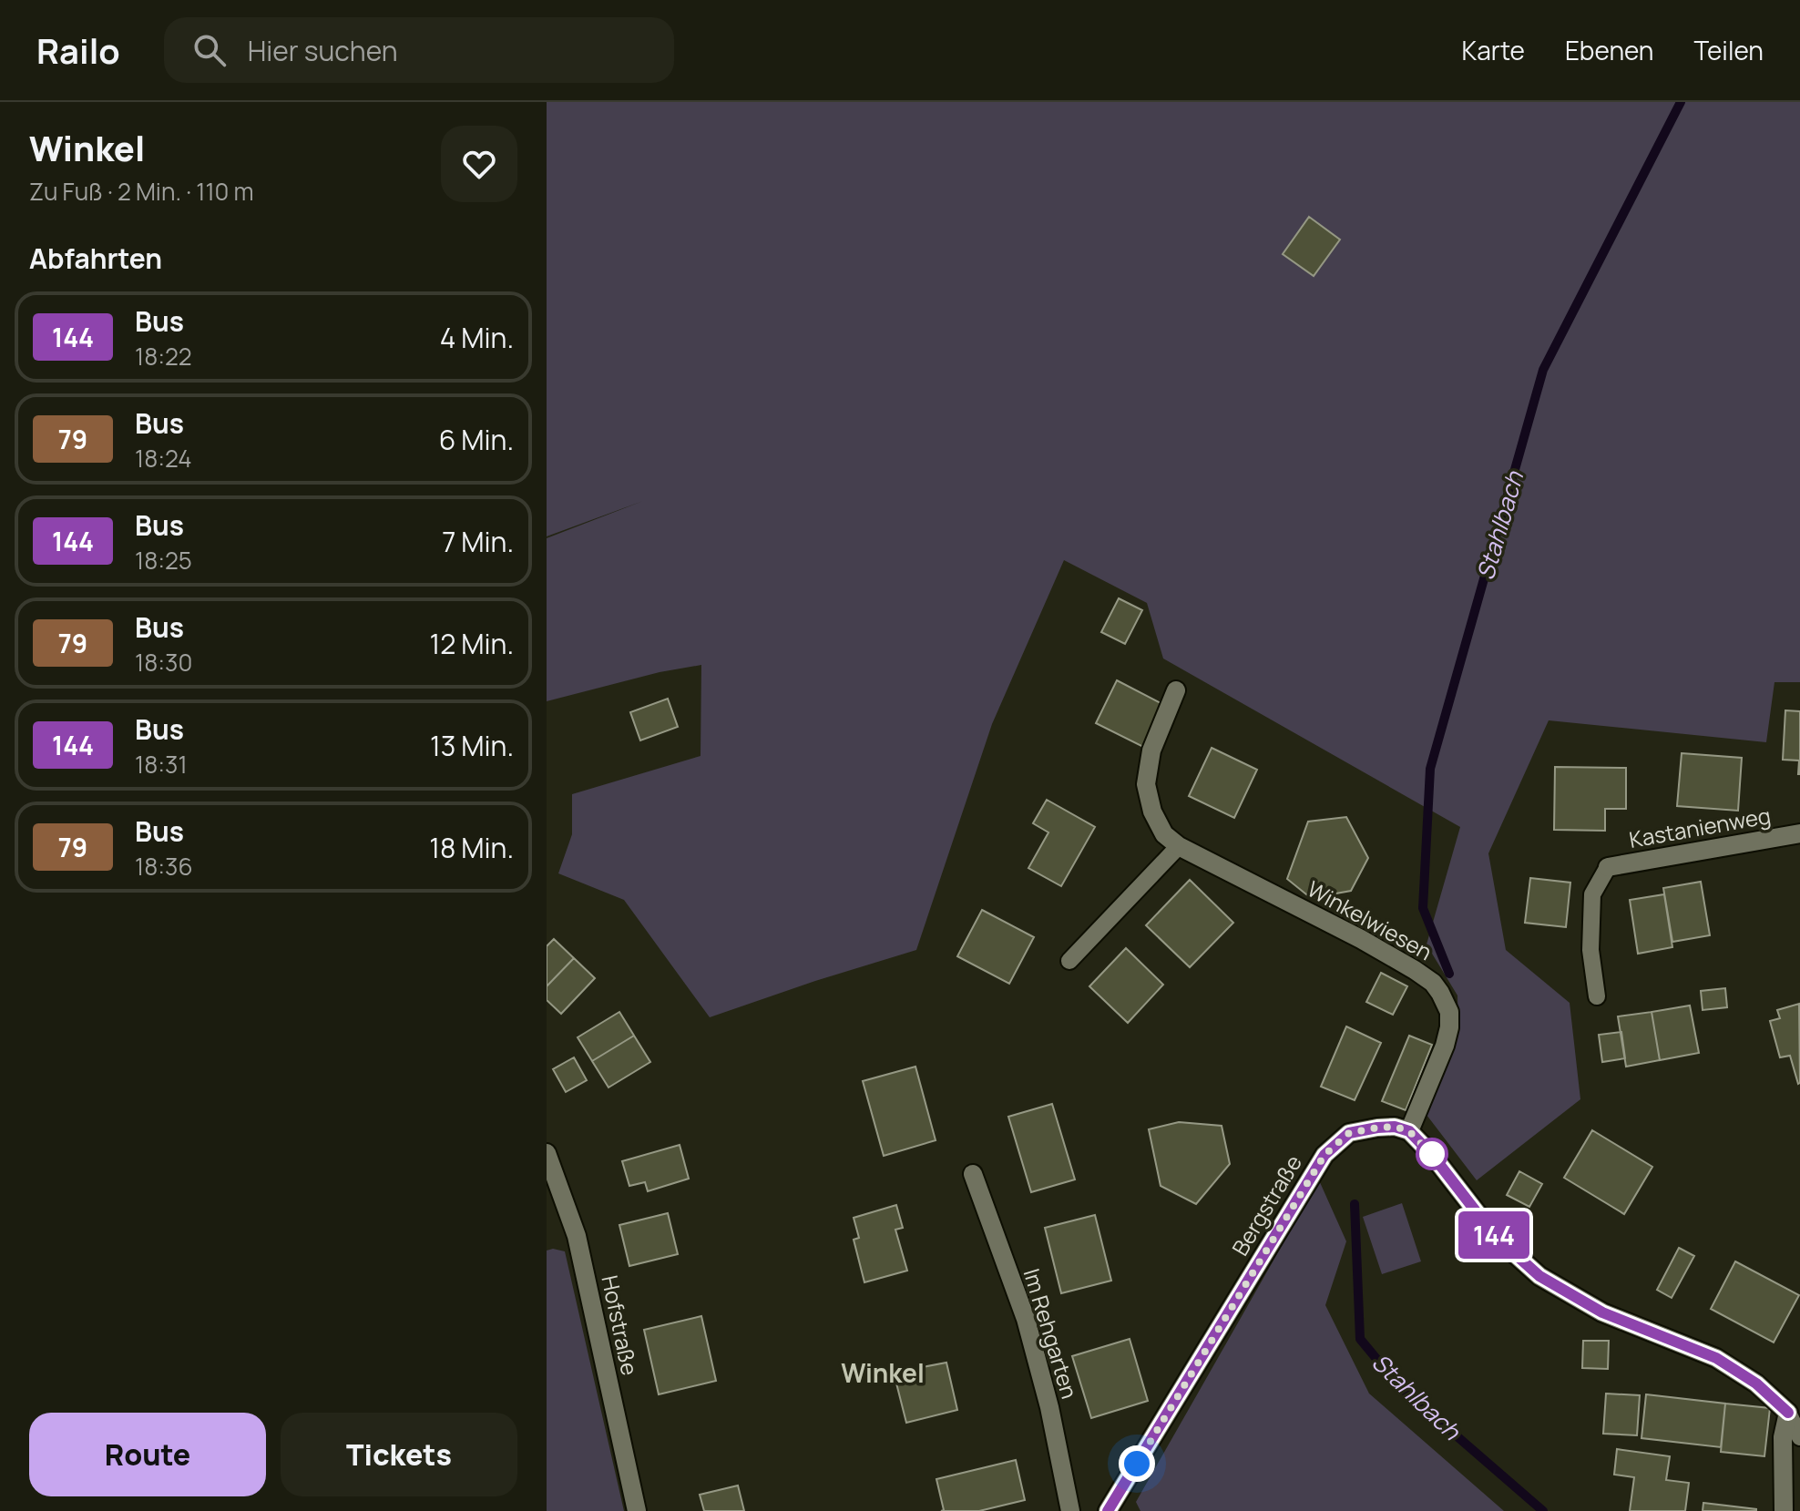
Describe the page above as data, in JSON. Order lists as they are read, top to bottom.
{
  "streets": {
    "street": [
      "Kastanienweg",
      "Winkelwiesen",
      "Bergstraße",
      "Hofstraße",
      "Im Rehgarten"
    ]
  },
  "crossings": [
    ["Winkelwiesen", "Bergstraße"]
  ],
  "districts": ["Winkel"],
  "water": ["Stahlbach"],
  "lines": ["bus line 144"],
  "page": {
    "header": "Railo",
    "search": "Hier suchen",
    "nav": ["Karte", "Ebenen", "Teilen"],
    "heading": [
      ["Winkel", "Zu Fuß · 2 Min. · 110 m"],
      "Abfahrten"
    ],
    "on_map": "144",
    "list": [
      {
        "mark": "144",
        "name": "Bus",
        "note": "18:22",
        "value": "4 Min."
      },
      {
        "mark": "79",
        "name": "Bus",
        "note": "18:24",
        "value": "6 Min."
      },
      {
        "mark": "144",
        "name": "Bus",
        "note": "18:25",
        "value": "7 Min."
      },
      {
        "mark": "79",
        "name": "Bus",
        "note": "18:30",
        "value": "12 Min."
      },
      {
        "mark": "144",
        "name": "Bus",
        "note": "18:31",
        "value": "13 Min."
      },
      {
        "mark": "79",
        "name": "Bus",
        "note": "18:36",
        "value": "18 Min."
      }
    ],
    "buttons": ["Route", "Tickets"]
  }
}
